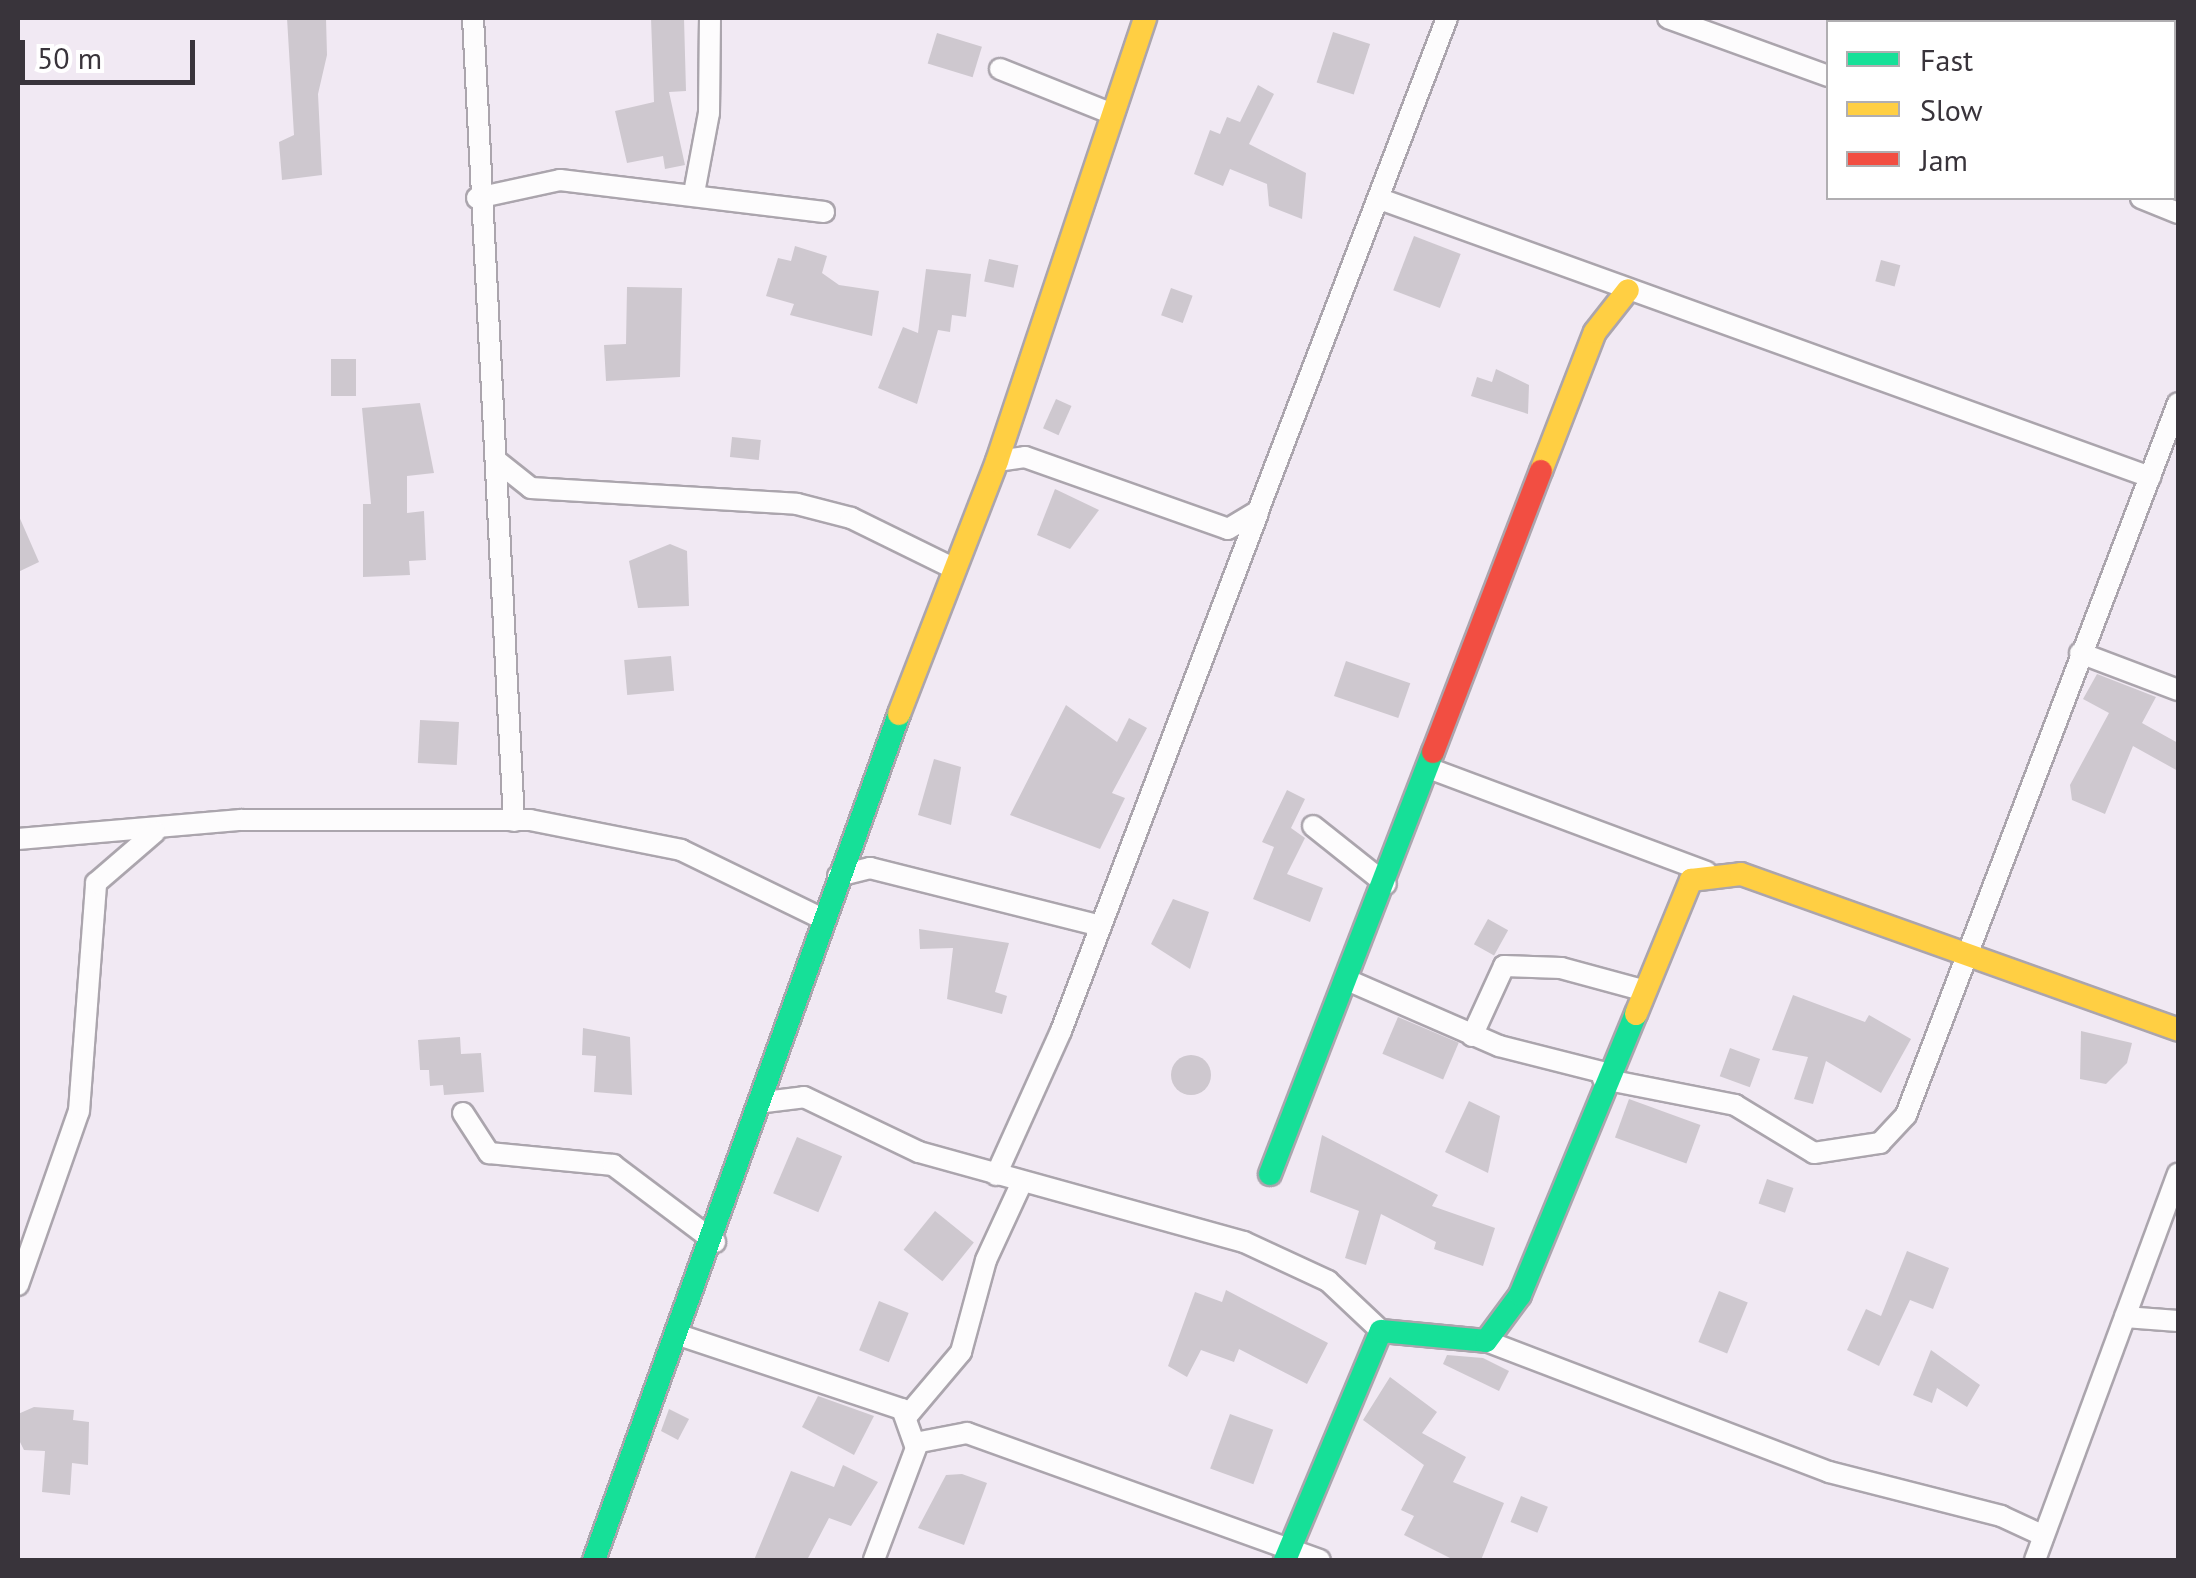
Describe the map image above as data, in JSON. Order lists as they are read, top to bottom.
{
  "legend": ["Fast", "Slow", "Jam"],
  "scale_bar": "50 m"
}
